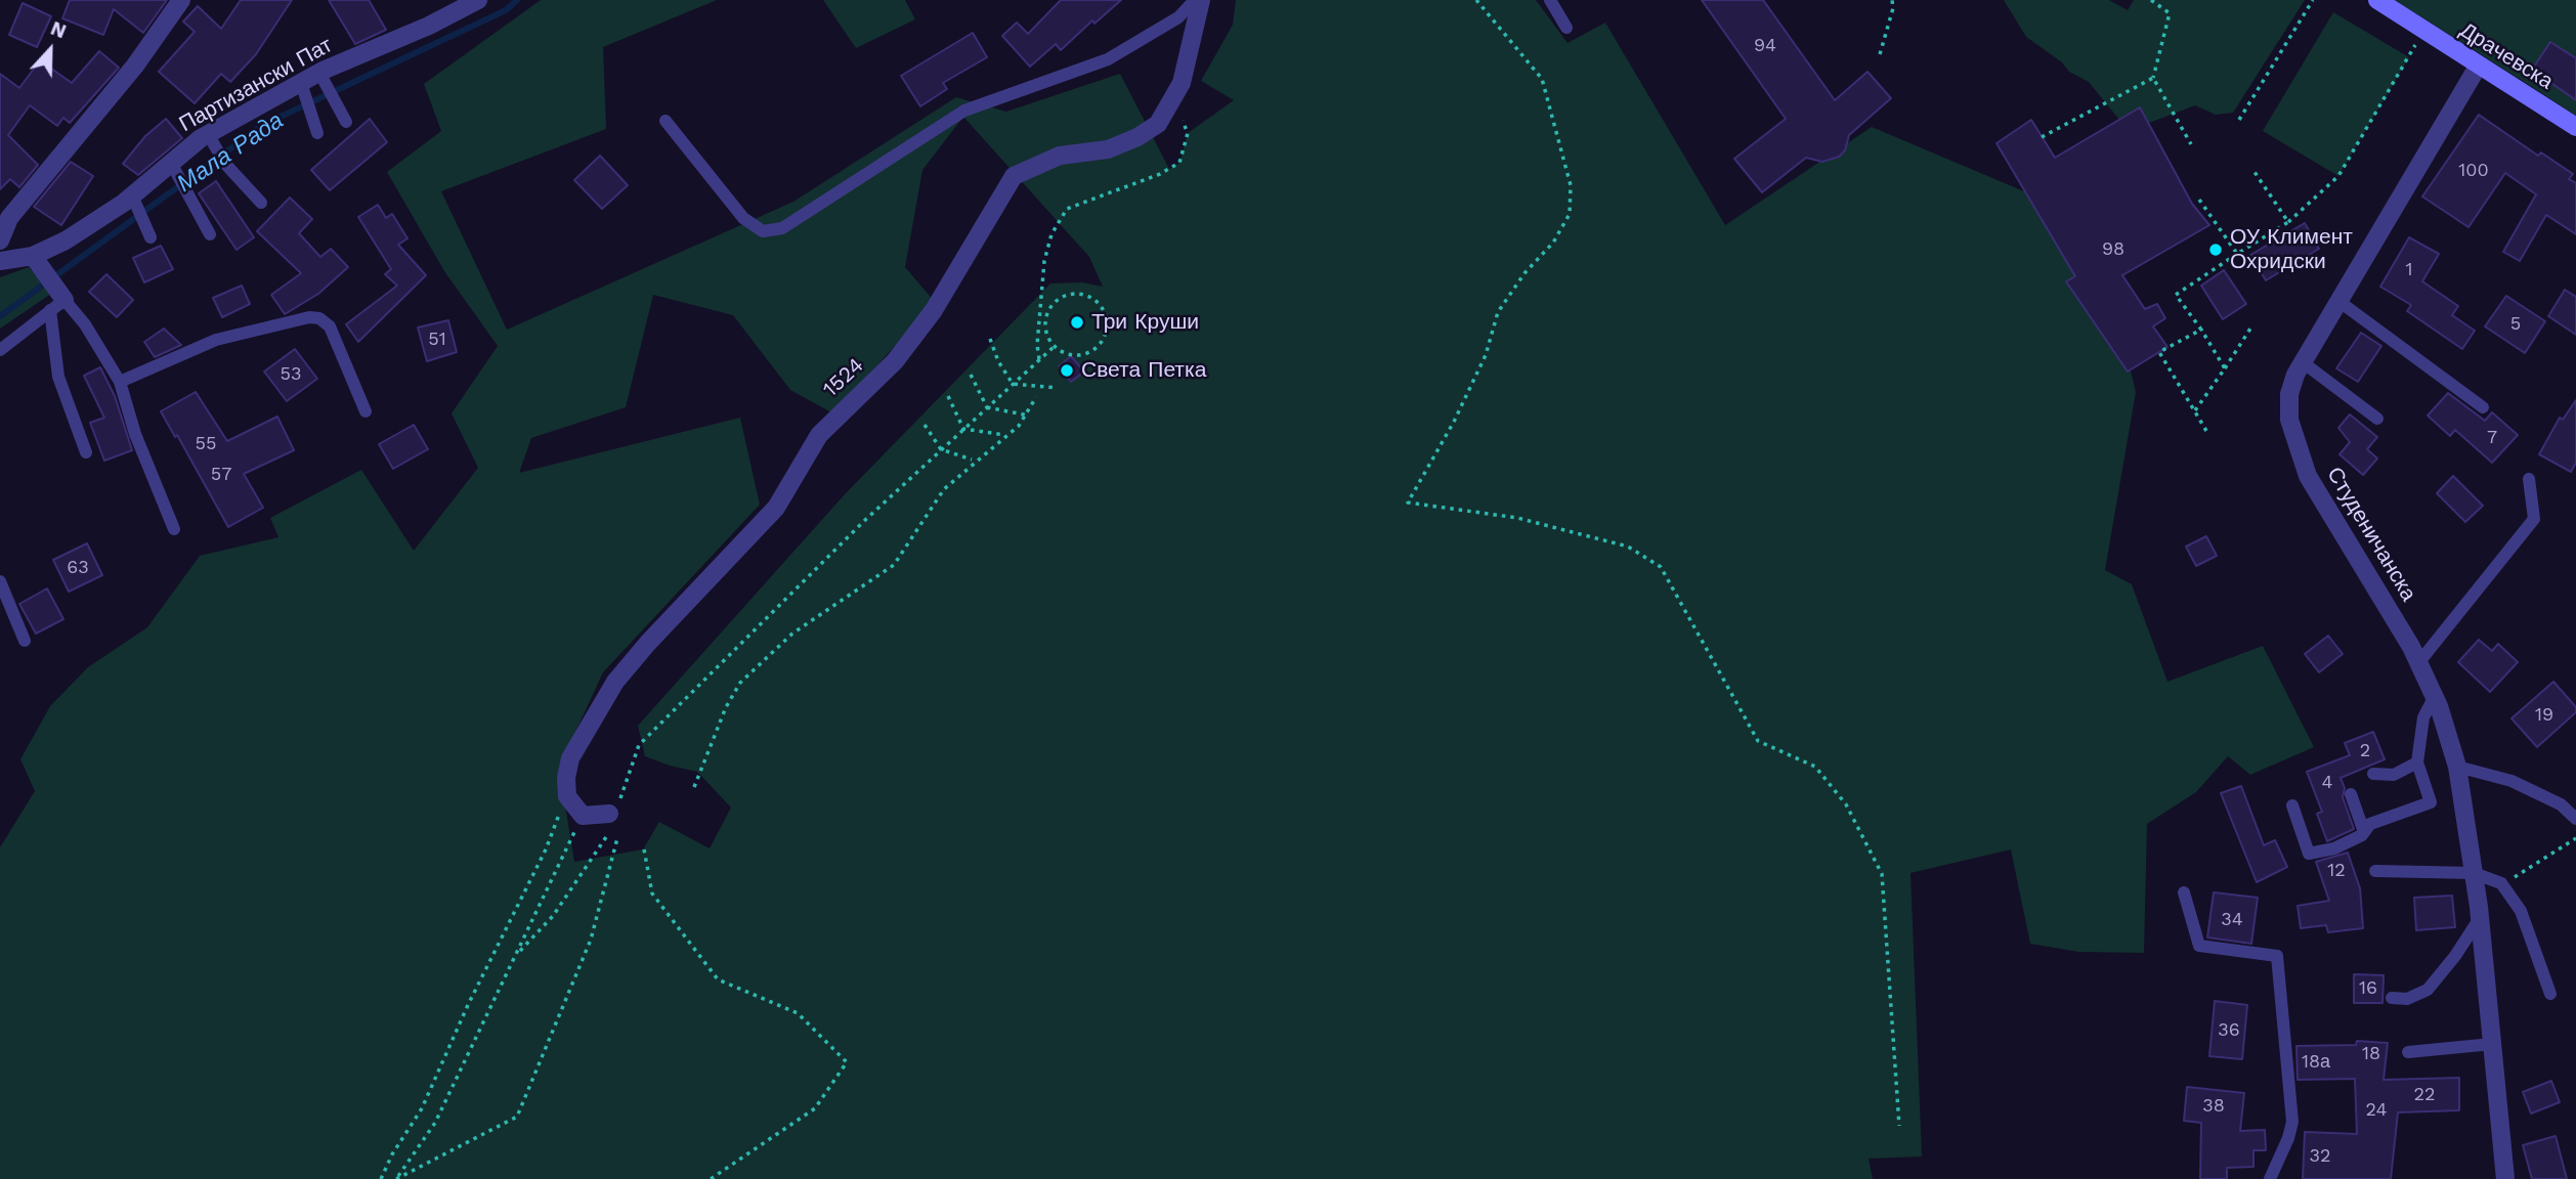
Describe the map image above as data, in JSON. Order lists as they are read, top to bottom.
{
  "streets": {
    "main road": ["Драчевска"],
    "street": ["Партизански Пат", "1524", "Студеничанска"]
  },
  "crossings": [
    ["Драчевска", "Студеничанска"]
  ],
  "water": ["Мала Рада"],
  "places": ["ОУ Климент Охридски", "Три Круши", "Света Петка"],
  "house_numbers": [
    "94",
    "100",
    "98",
    "1",
    "5",
    "51",
    "53",
    "7",
    "55",
    "57",
    "63",
    "19",
    "2",
    "4",
    "12",
    "34",
    "16",
    "36",
    "18",
    "18а",
    "22",
    "38",
    "24",
    "32"
  ],
  "north": "top"
}
